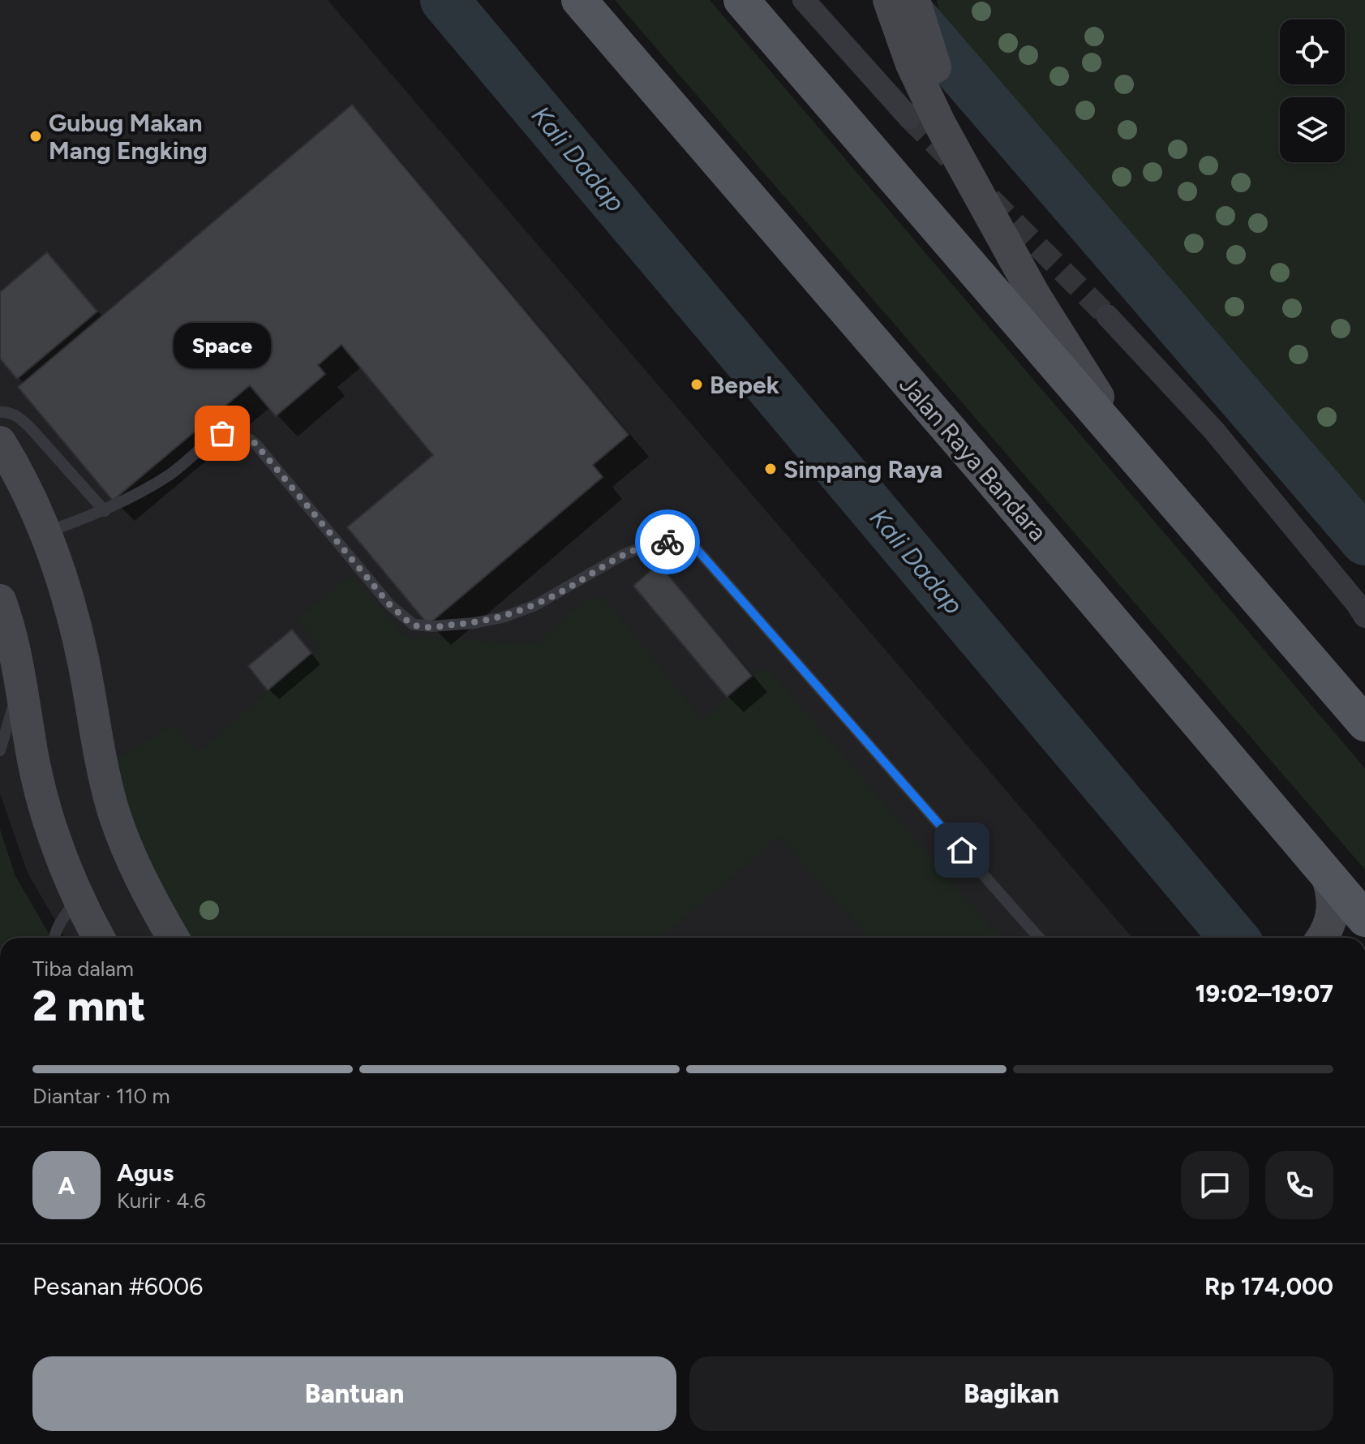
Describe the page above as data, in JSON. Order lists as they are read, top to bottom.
{
  "streets": {
    "main road": ["Jalan Raya Bandara"]
  },
  "water": ["Kali Dadap"],
  "places": [
    "Gubug Makan Mang Engking",
    "Bepek",
    "Space",
    "Simpang Raya"
  ],
  "page": {
    "bubble": "Space",
    "heading": ["2 mnt", "Tiba dalam", "19:02–19:07"],
    "panel": [
      "Agus",
      "Kurir · 4.6",
      "Pesanan #6006",
      "Rp 174,000"
    ],
    "bar": "Diantar · 110 m",
    "round": "A",
    "buttons": ["Bantuan", "Bagikan"]
  }
}
